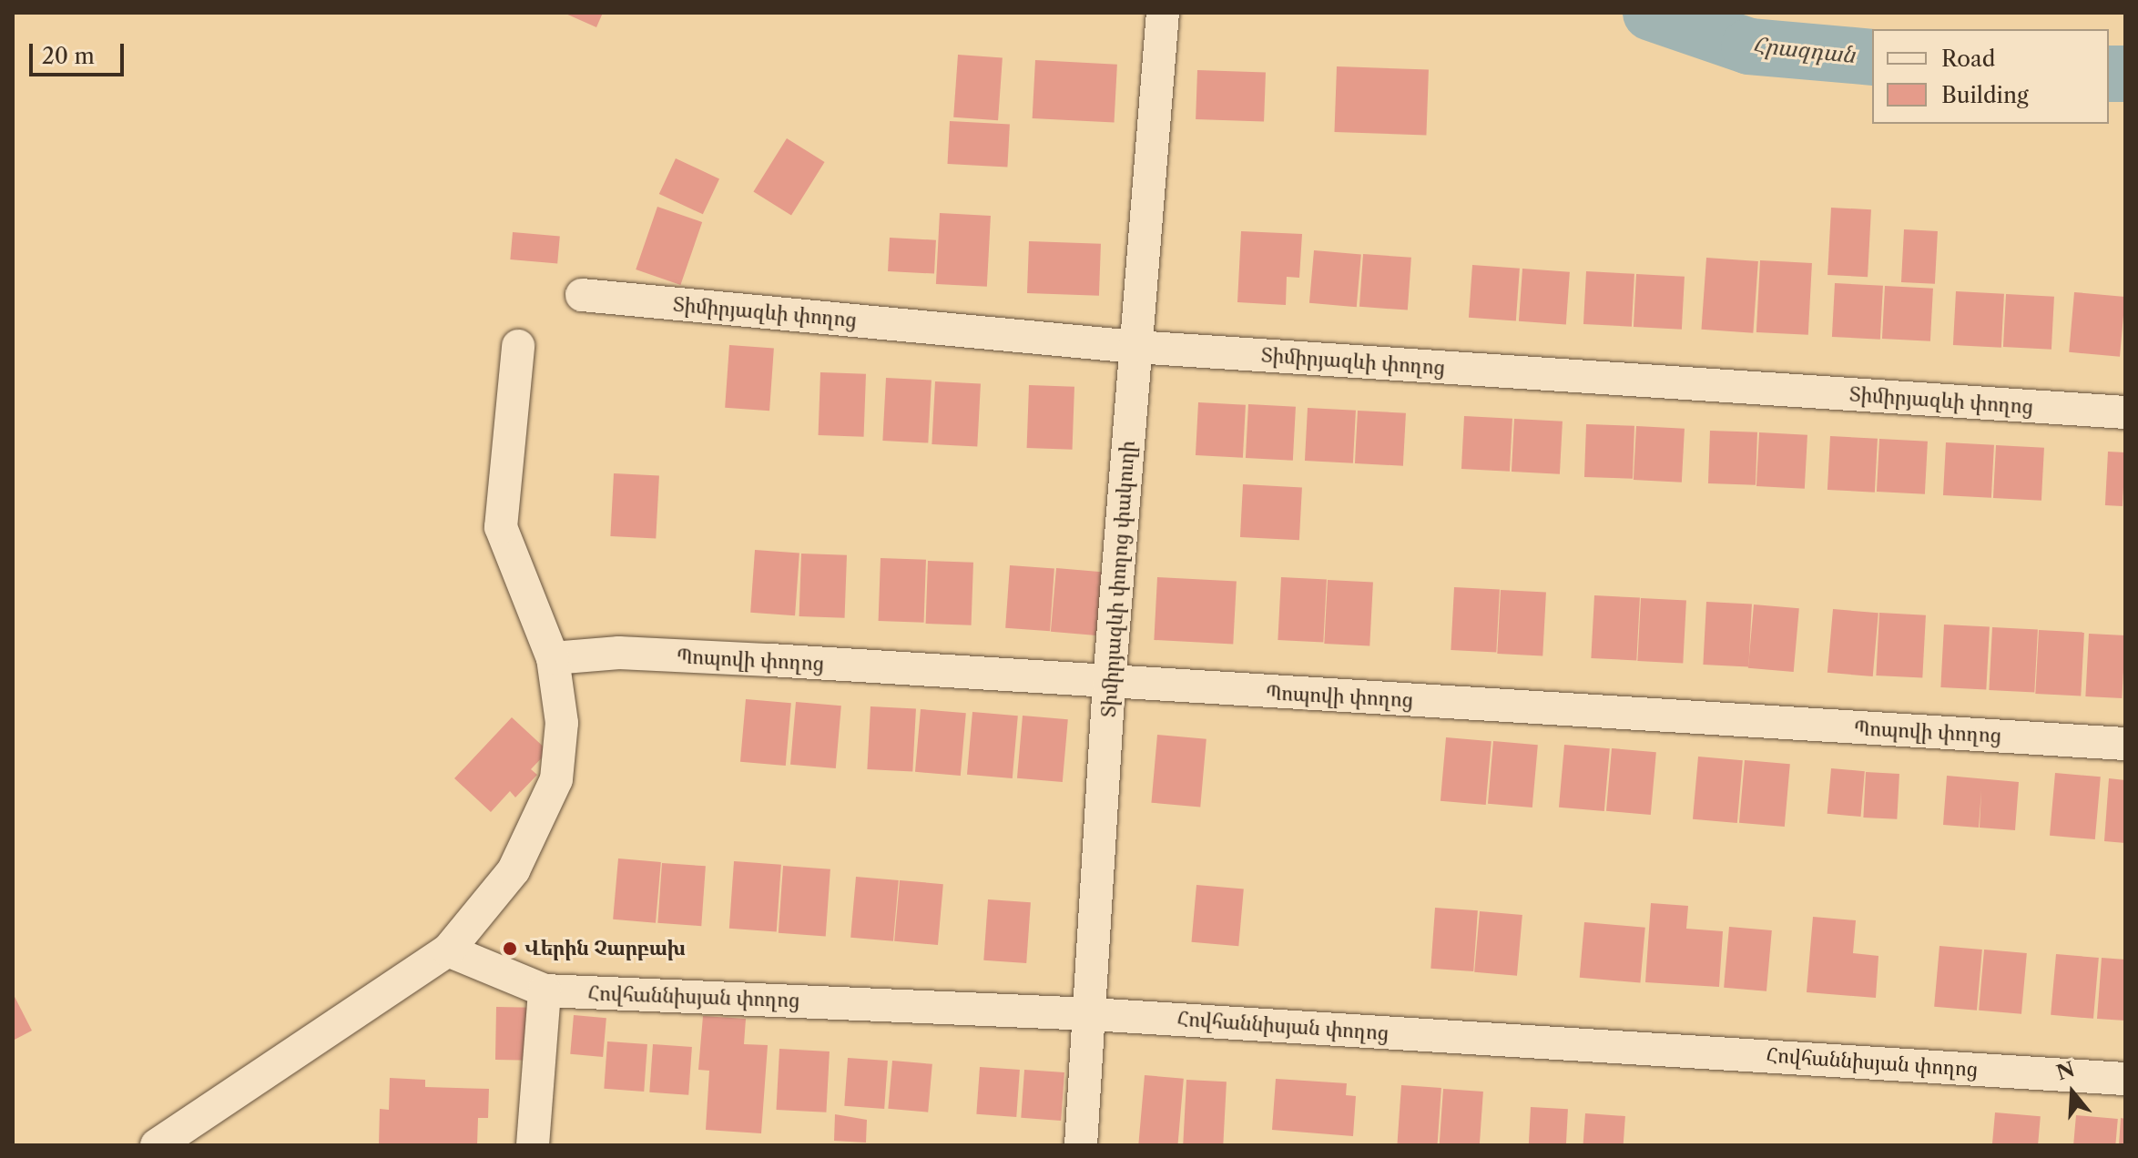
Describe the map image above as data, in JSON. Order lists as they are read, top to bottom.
{
  "streets": {
    "street": [
      "Տիմիրյազևի փողոց",
      "Տիմիրյազևի փողոց փակուղի",
      "Պոպովի փողոց",
      "Հովհաննիսյան փողոց"
    ]
  },
  "crossings": [
    ["Տիմիրյազևի փողոց", "Տիմիրյազևի փողոց փակուղի"],
    ["Տիմիրյազևի փողոց փակուղի", "Պոպովի փողոց"],
    ["Տիմիրյազևի փողոց փակուղի", "Հովհաննիսյան փողոց"]
  ],
  "water": ["Հրազդան"],
  "places": ["Վերին Չարբախ"],
  "legend": ["Road", "Building"],
  "scale_bar": "20 m",
  "north": "top"
}
